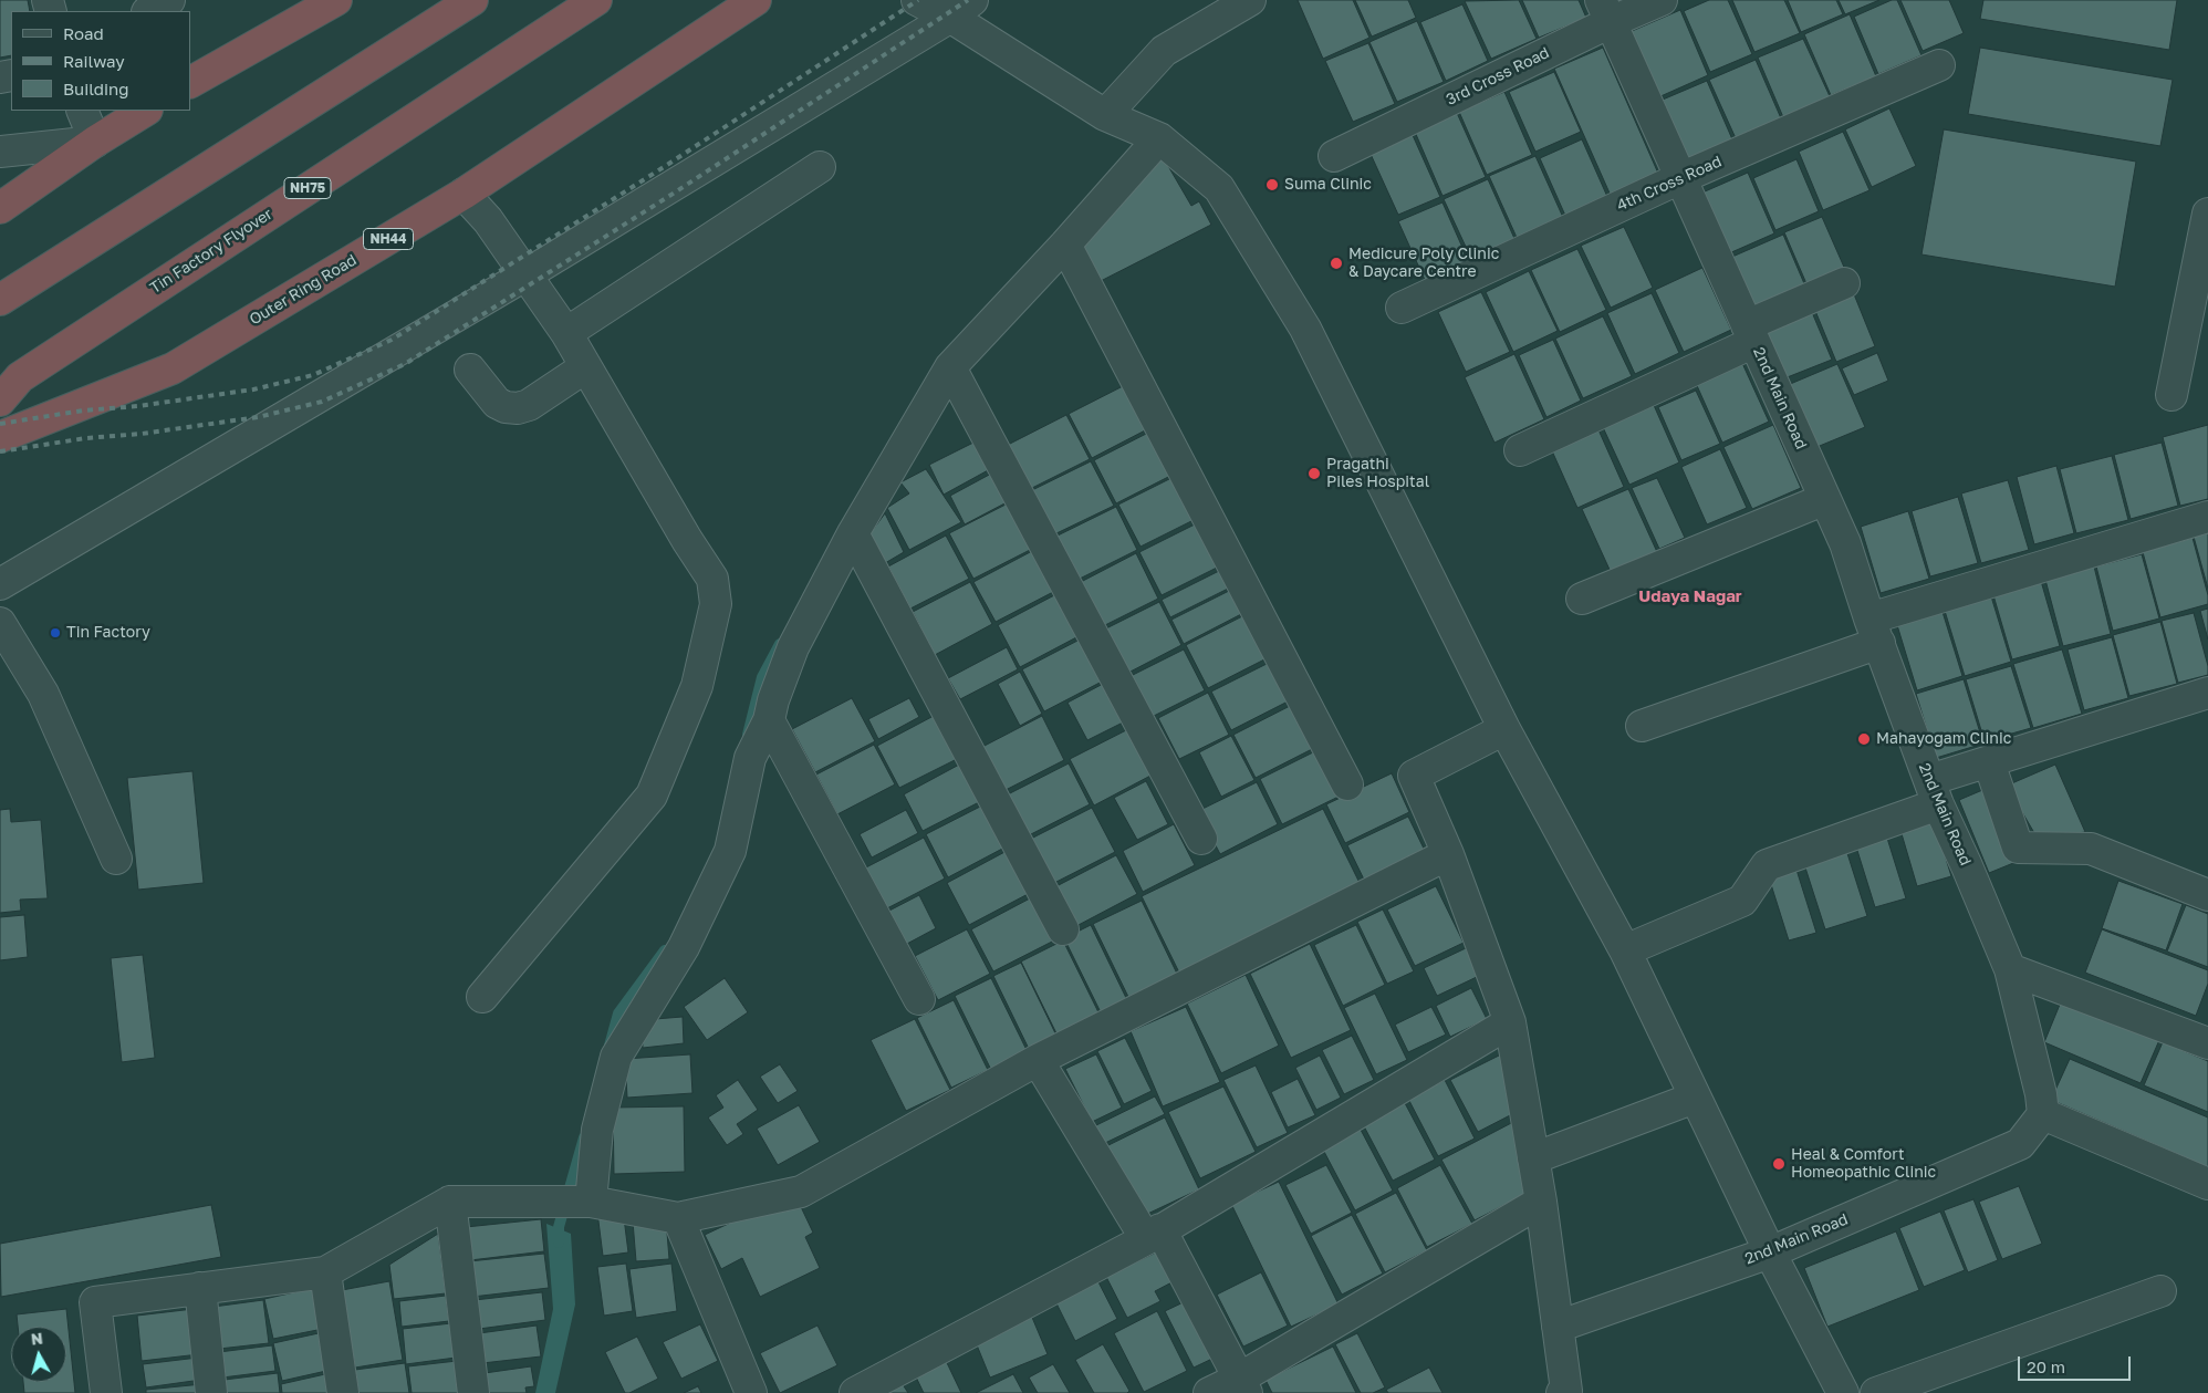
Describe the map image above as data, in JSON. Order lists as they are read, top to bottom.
{
  "streets": {
    "highway": [
      "NH75",
      "NH44",
      "Tin Factory Flyover",
      "Outer Ring Road"
    ],
    "street": ["3rd Cross Road", "4th Cross Road", "2nd Main Road"]
  },
  "crossings": [
    ["3rd Cross Road", "2nd Main Road"],
    ["4th Cross Road", "2nd Main Road"]
  ],
  "districts": ["Udaya Nagar"],
  "places": [
    "Suma Clinic",
    "Medicure Poly Clinic & Daycare Centre",
    "Pragathi Piles Hospital",
    "Tin Factory",
    "Mahayogam Clinic",
    "Heal & Comfort Homeopathic Clinic"
  ],
  "legend": ["Road", "Railway", "Building"],
  "scale_bar": "20 m",
  "north": "top"
}
